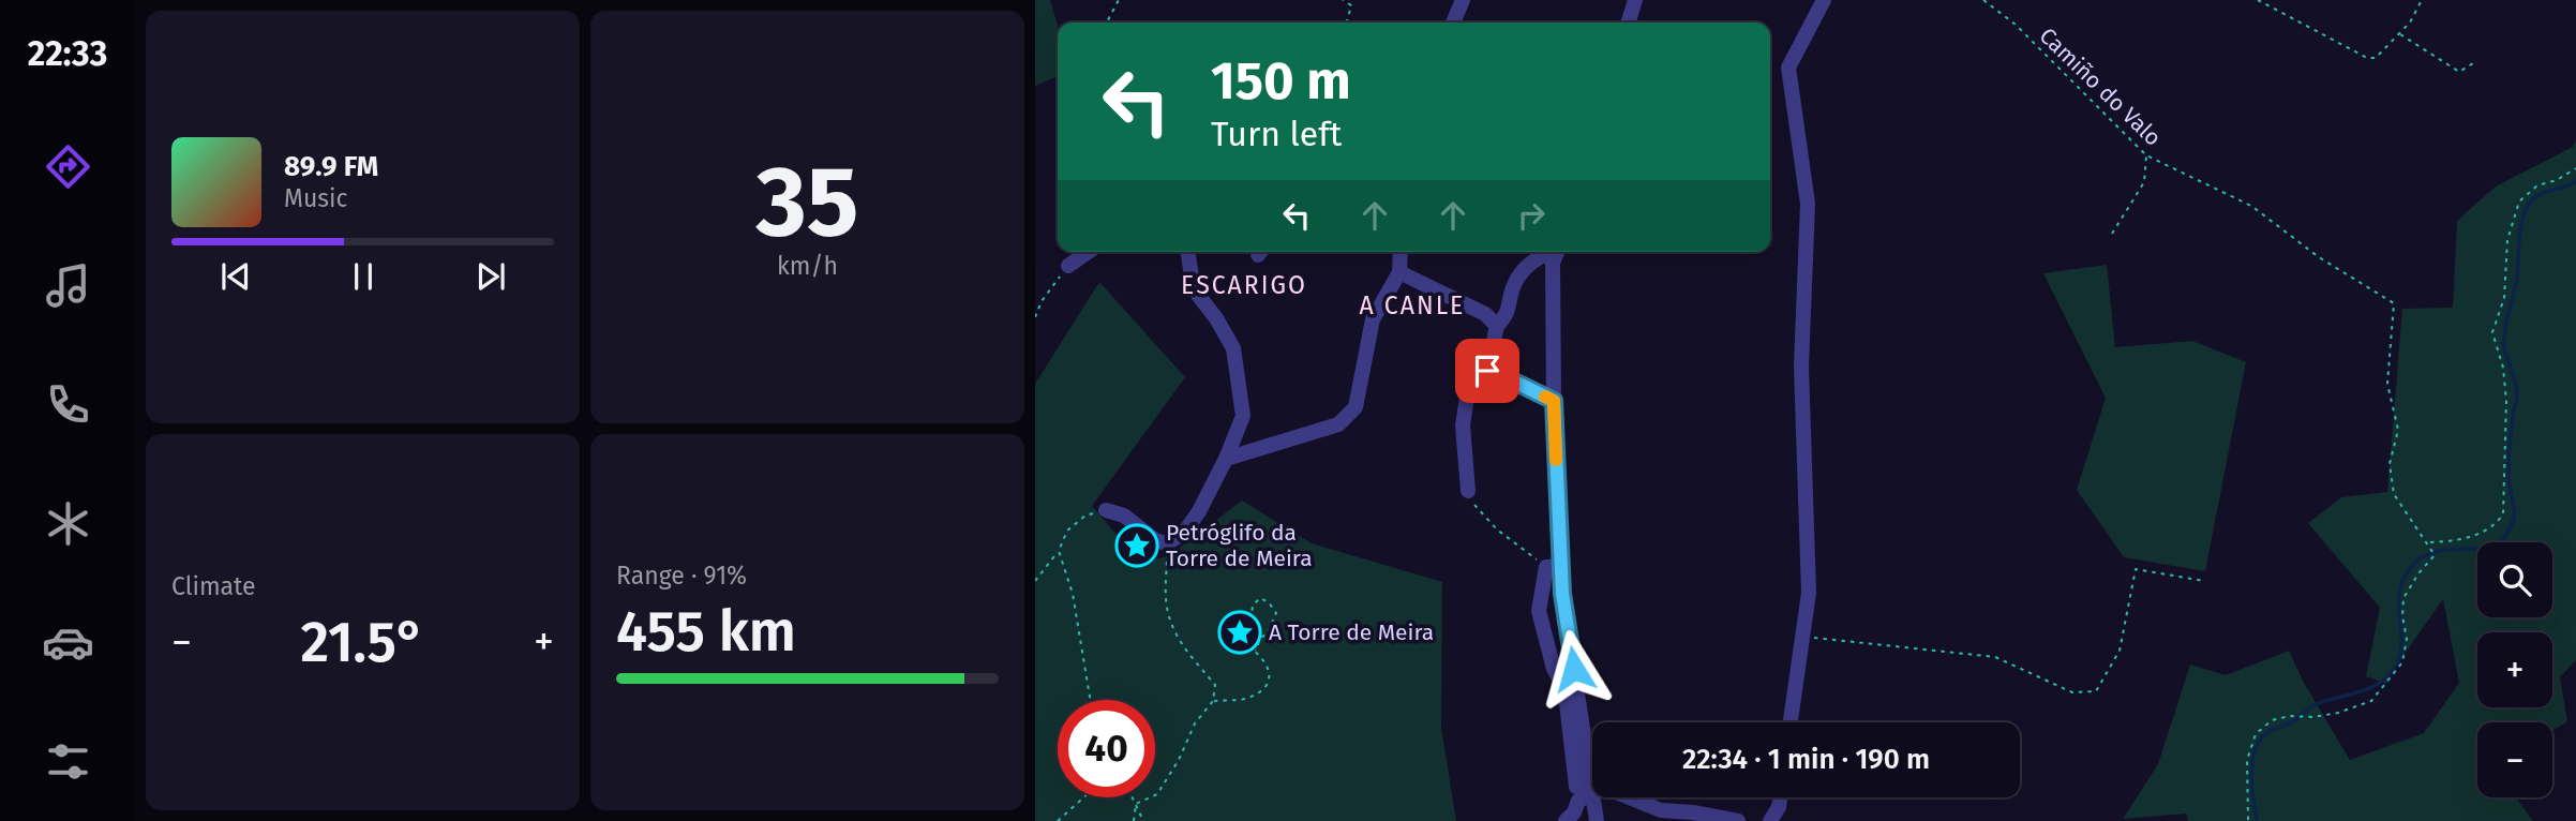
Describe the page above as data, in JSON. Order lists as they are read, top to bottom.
{
  "streets": {
    "path": ["Camiño do Valo"]
  },
  "districts": ["ESCARIGO", "A CANLE"],
  "places": {
    "place": ["Petróglifo da Torre de Meira", "A Torre de Meira"]
  },
  "page": {
    "tabs": "22:33",
    "tile": [
      ["35", "km/h"],
      "Climate",
      ["Range · 91%", "455 km"]
    ],
    "turn": ["150 m", "Turn left"],
    "song": ["89.9 FM", "Music"],
    "map_buttons": ["+", "−"],
    "heat": ["−", "21.5°", "+"],
    "limit": "40",
    "trip": "22:34 · 1 min · 190 m"
  }
}
